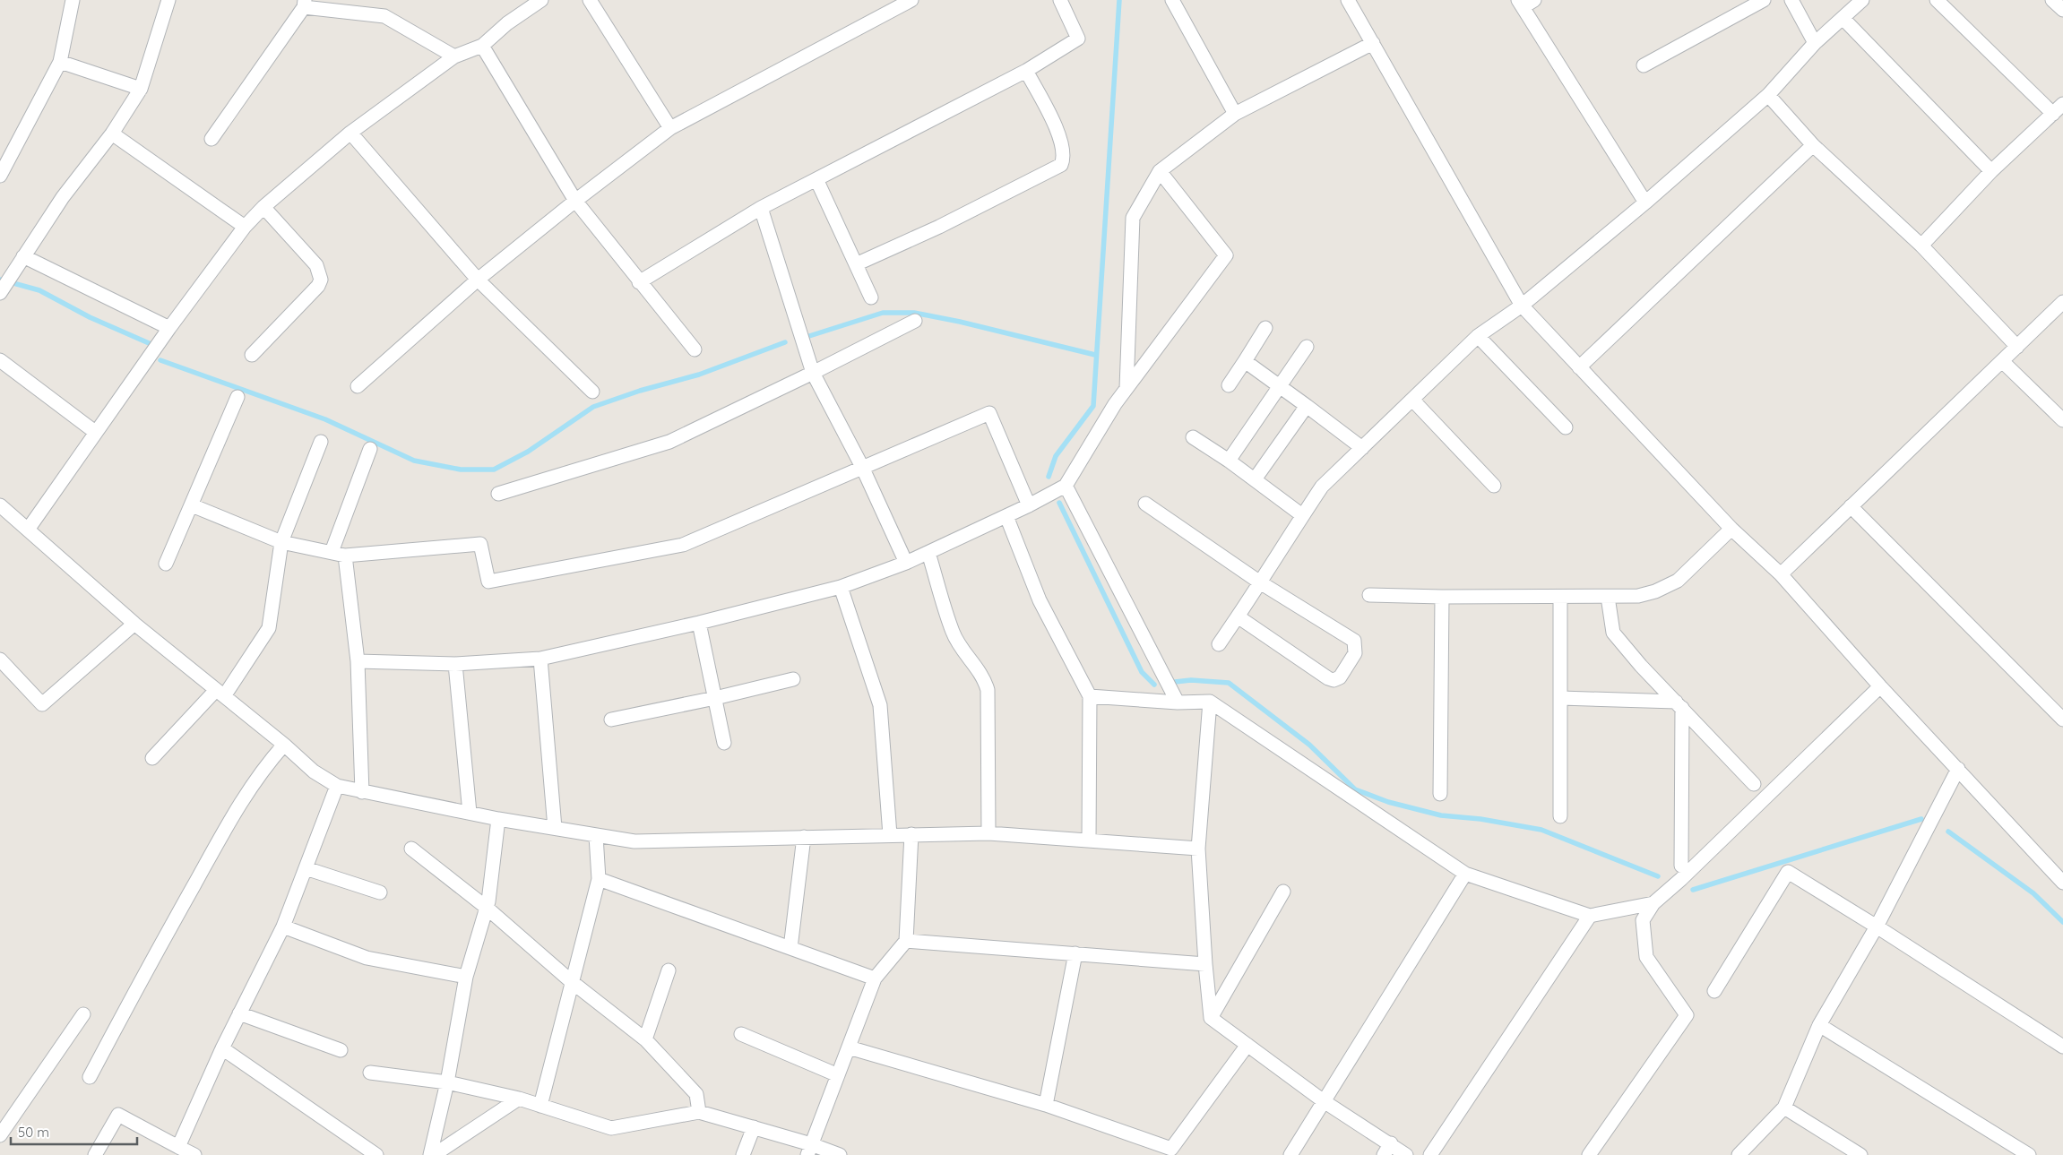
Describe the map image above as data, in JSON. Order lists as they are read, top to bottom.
{
  "scale_bar": "50 m"
}
